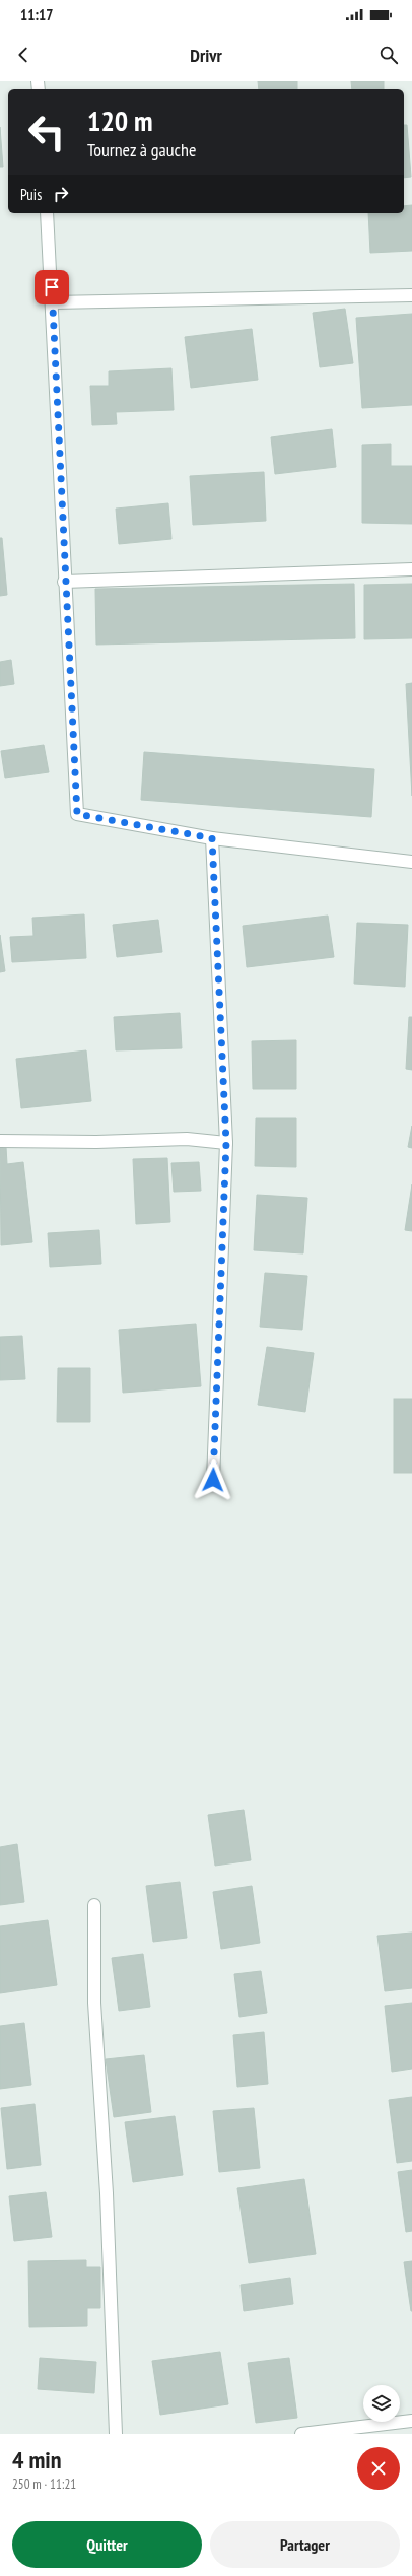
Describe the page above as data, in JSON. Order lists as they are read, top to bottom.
{
  "page": {
    "status": "11:17",
    "header": "Drivr",
    "turn": ["120 m", "Tournez à gauche"],
    "then": "Puis",
    "heading": ["4 min", "250 m · 11:21"],
    "buttons": ["Quitter", "Partager"]
  }
}
